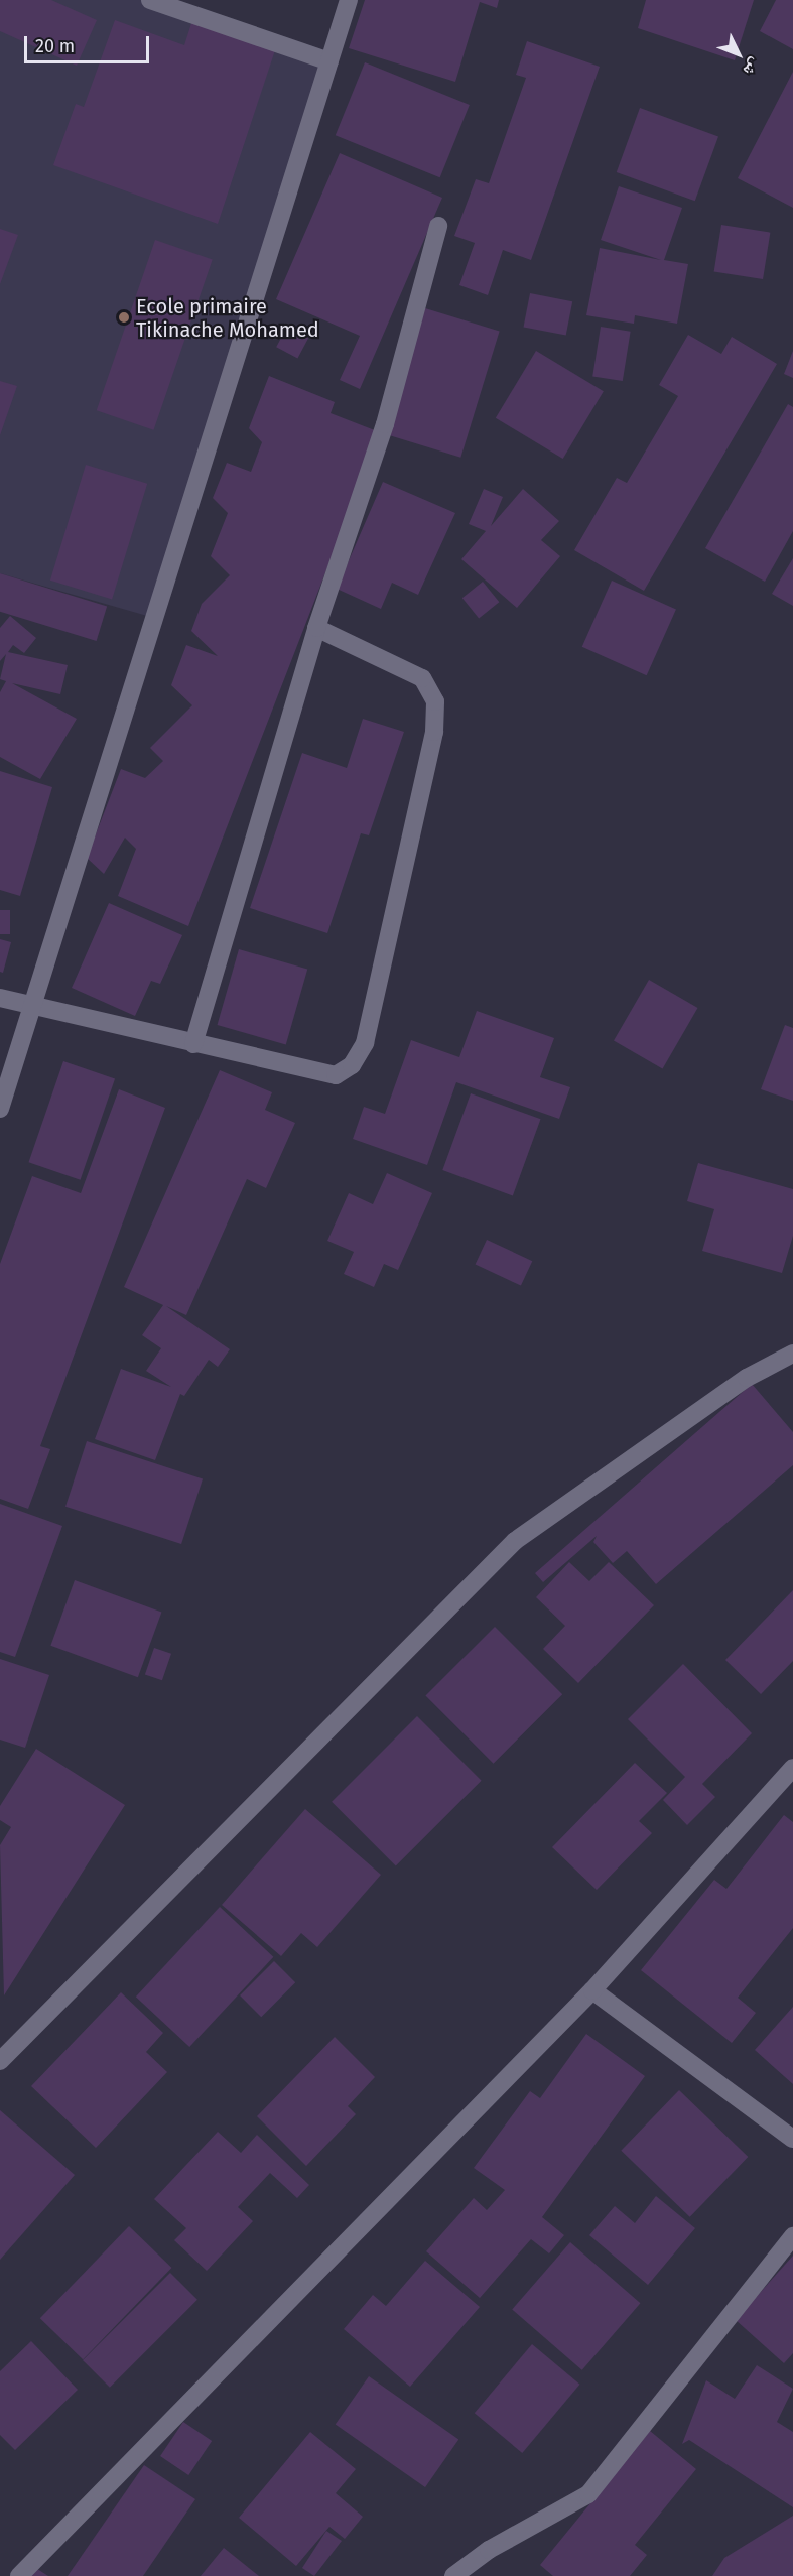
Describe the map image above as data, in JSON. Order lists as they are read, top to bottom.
{
  "places": ["Ecole primaire Tikinache Mohamed"],
  "scale_bar": "20 m",
  "north": "bottom right"
}
